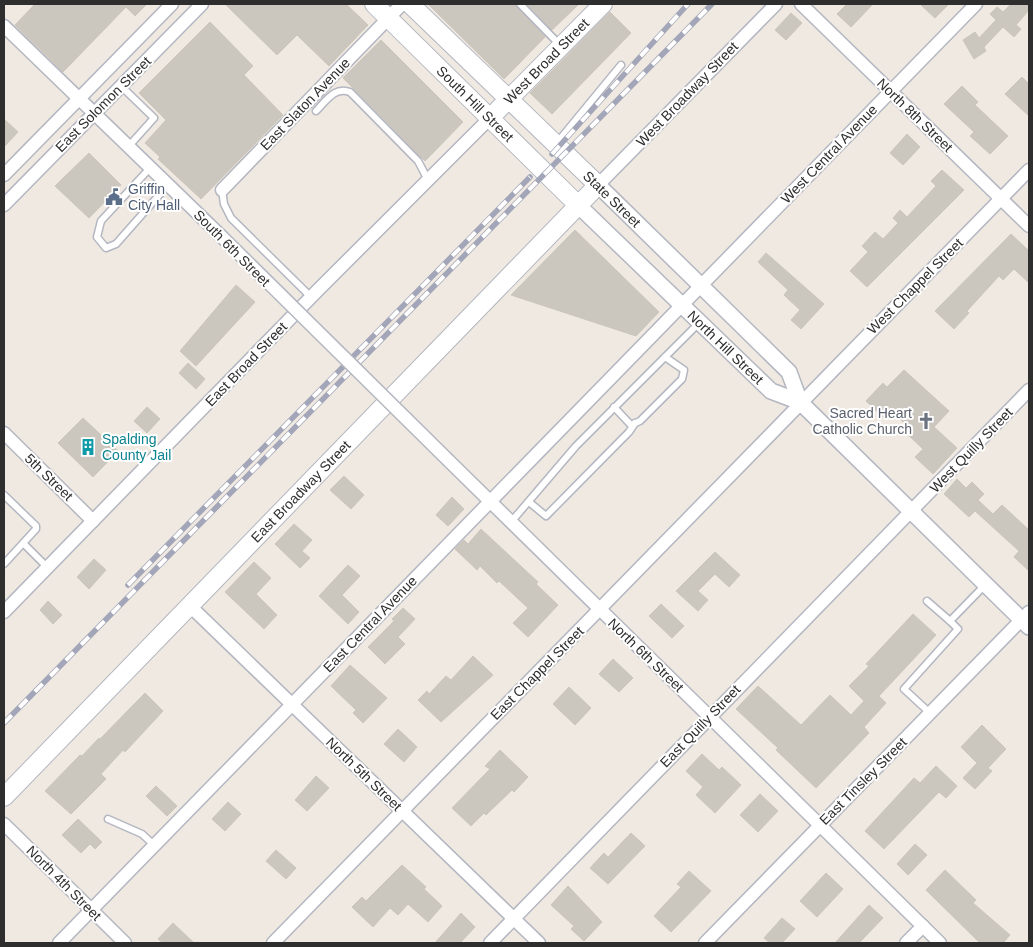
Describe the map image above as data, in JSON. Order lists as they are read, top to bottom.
{
  "streets": {
    "main road": [
      "West Broad Street",
      "South Hill Street",
      "State Street",
      "East Broadway Street"
    ],
    "street": [
      "West Broadway Street",
      "East Solomon Street",
      "East Slaton Avenue",
      "North 8th Street",
      "West Central Avenue",
      "South 6th Street",
      "West Chappel Street",
      "North Hill Street",
      "East Broad Street",
      "West Quilly Street",
      "5th Street",
      "East Central Avenue",
      "North 6th Street",
      "East Chappel Street",
      "East Quilly Street",
      "North 5th Street",
      "East Tinsley Street",
      "North 4th Street"
    ]
  },
  "crossings": [
    ["West Broad Street", "South Hill Street"],
    ["West Broad Street", "State Street"],
    ["West Broad Street", "East Broad Street"],
    ["West Broadway Street", "State Street"],
    ["West Broadway Street", "East Broadway Street"],
    ["East Solomon Street", "South 6th Street"],
    ["East Slaton Avenue", "South Hill Street"],
    ["South Hill Street", "North Hill Street"],
    ["South Hill Street", "East Broad Street"],
    ["South Hill Street", "East Broadway Street"],
    ["North 8th Street", "West Central Avenue"],
    ["North 8th Street", "West Chappel Street"],
    ["West Central Avenue", "State Street"],
    ["West Central Avenue", "North Hill Street"],
    ["West Central Avenue", "East Central Avenue"],
    ["State Street", "West Chappel Street"],
    ["State Street", "North Hill Street"],
    ["State Street", "East Broadway Street"],
    ["State Street", "East Chappel Street"],
    ["South 6th Street", "North 6th Street"],
    ["West Chappel Street", "North Hill Street"],
    ["West Chappel Street", "East Chappel Street"],
    ["North Hill Street", "West Quilly Street"],
    ["North Hill Street", "East Broadway Street"],
    ["North Hill Street", "East Central Avenue"],
    ["North Hill Street", "East Chappel Street"],
    ["North Hill Street", "East Quilly Street"],
    ["North Hill Street", "East Tinsley Street"],
    ["East Broad Street", "5th Street"],
    ["West Quilly Street", "East Quilly Street"],
    ["East Broadway Street", "North 5th Street"],
    ["East Central Avenue", "North 6th Street"],
    ["East Central Avenue", "North 5th Street"],
    ["East Central Avenue", "North 4th Street"],
    ["North 6th Street", "East Chappel Street"],
    ["North 6th Street", "East Quilly Street"],
    ["North 6th Street", "East Tinsley Street"],
    ["East Chappel Street", "North 5th Street"],
    ["East Quilly Street", "North 5th Street"]
  ],
  "places": {
    "public building": ["Griffin City Hall"],
    "church": ["Sacred Heart Catholic Church"],
    "building": ["Spalding County Jail"]
  }
}
